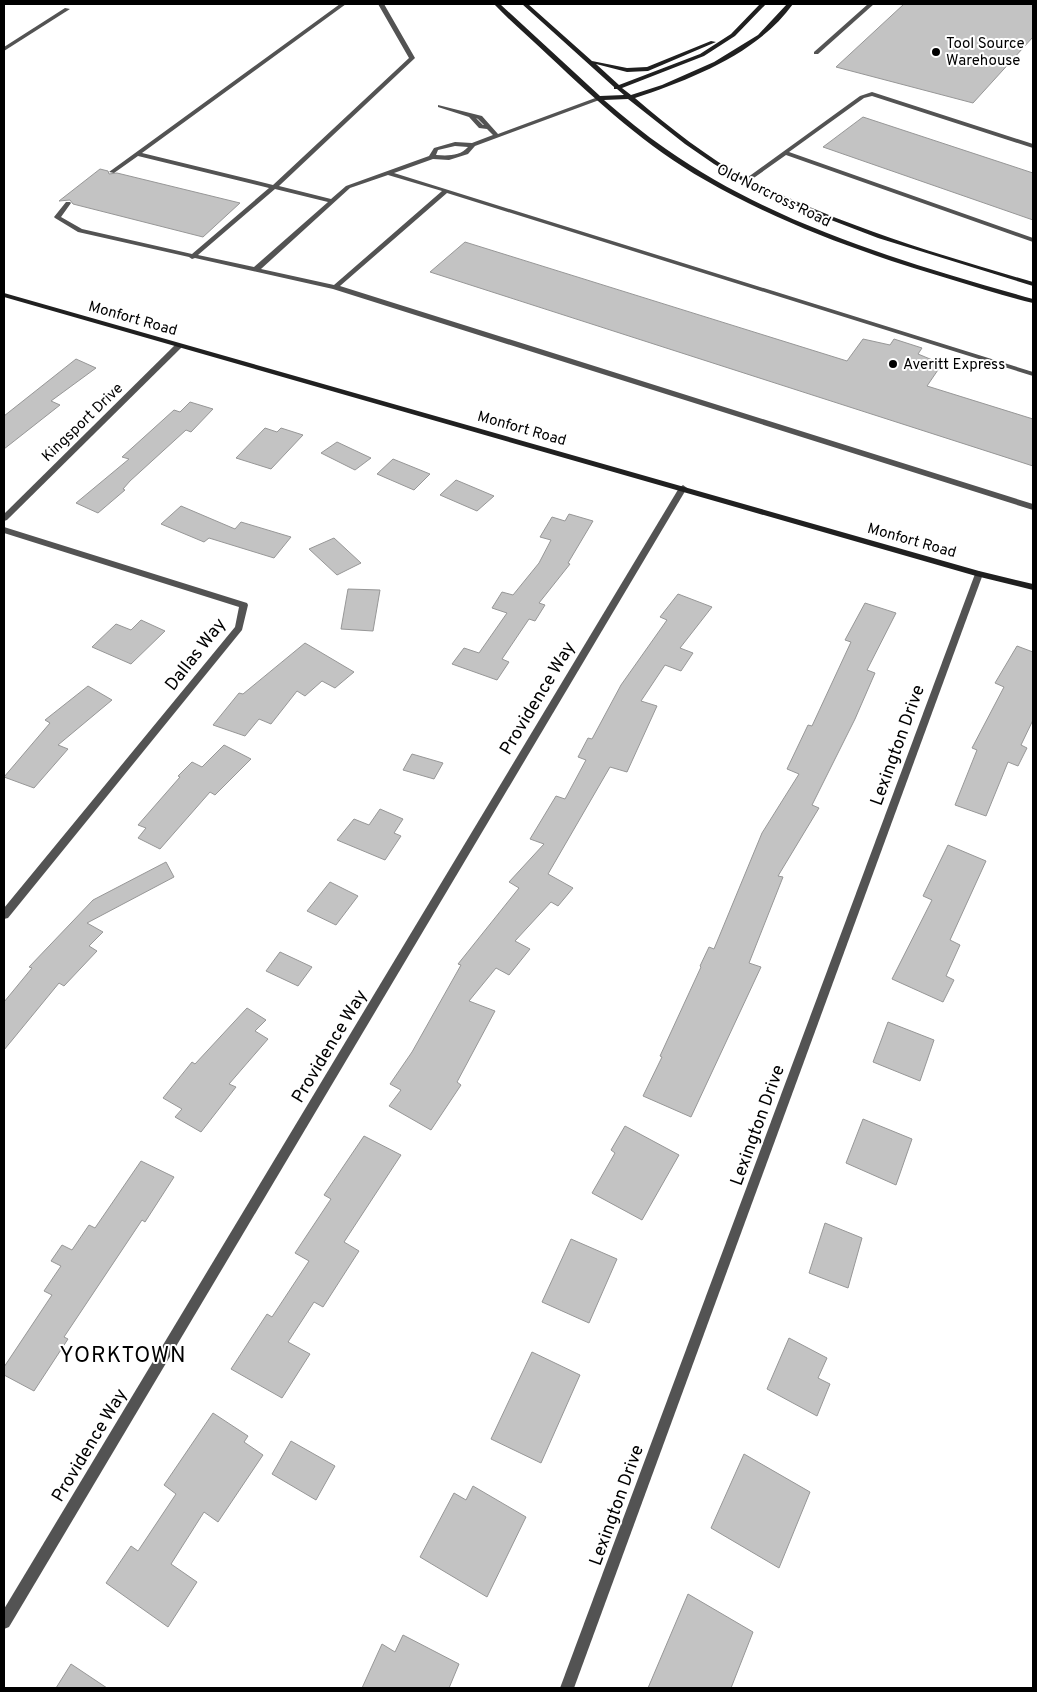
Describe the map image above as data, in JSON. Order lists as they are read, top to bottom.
{
  "streets": {
    "main road": ["Old Norcross Road", "Monfort Road"],
    "street": [
      "Kingsport Drive",
      "Dallas Way",
      "Providence Way",
      "Lexington Drive"
    ]
  },
  "crossings": [
    ["Monfort Road", "Kingsport Drive"],
    ["Monfort Road", "Providence Way"],
    ["Monfort Road", "Lexington Drive"]
  ],
  "districts": ["YORKTOWN"],
  "places": ["Tool Source Warehouse", "Averitt Express"]
}
